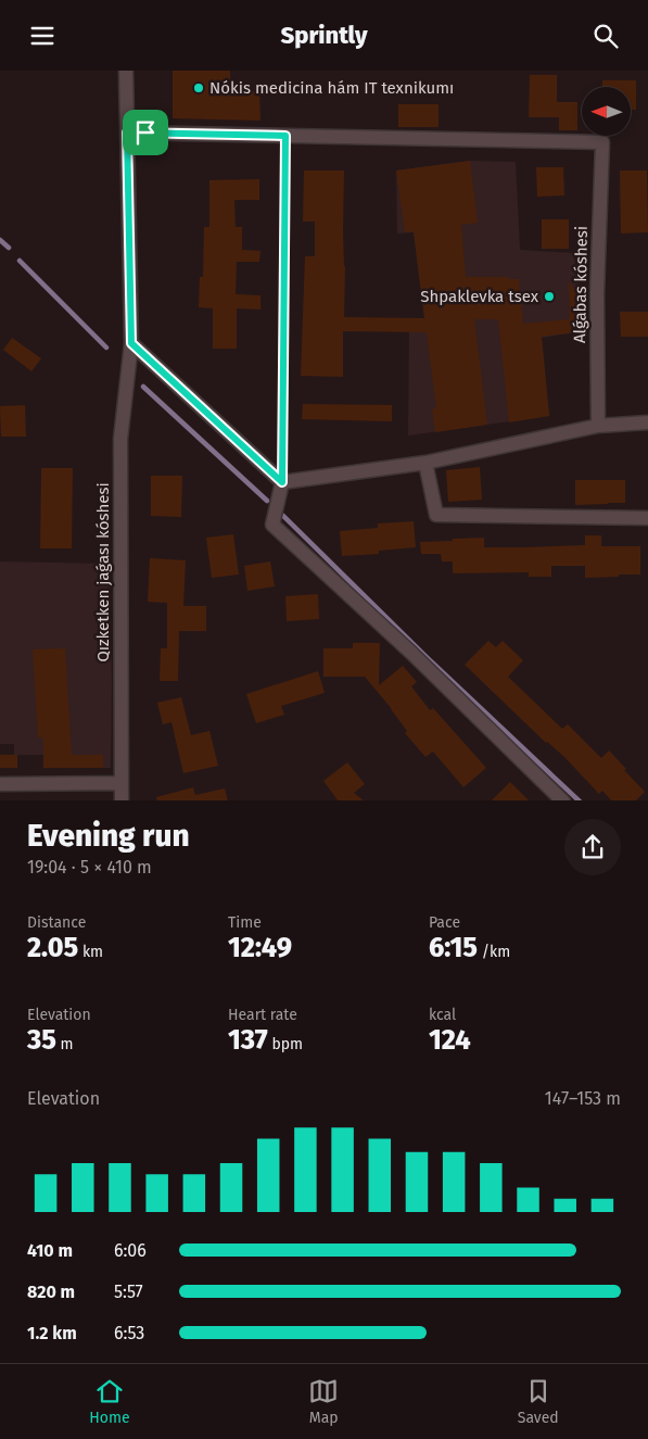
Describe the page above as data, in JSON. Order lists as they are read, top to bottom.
{
  "streets": {
    "street": ["Alǵabas kóshesi", "Qızketken jaǵası kóshesi"]
  },
  "places": ["Nókis medicina hám IT texnikumı", "Shpaklevka tsex"],
  "north": "left",
  "page": {
    "header": "Sprintly",
    "heading": ["Evening run", "19:04 · 5 × 410 m"],
    "stats": [
      ["Distance", "2.05 km"],
      ["Time", "12:49"],
      ["Pace", "6:15 /km"],
      ["Elevation", "35 m"],
      ["Heart rate", "137 bpm"],
      ["kcal", "124"]
    ],
    "chart": ["Elevation", "147–153 m"],
    "list": [
      {
        "name": "410 m",
        "note": "6:06"
      },
      {
        "name": "820 m",
        "note": "5:57"
      },
      {
        "name": "1.2 km",
        "note": "6:53"
      }
    ],
    "tabs": ["Home", "Map", "Saved"]
  }
}
